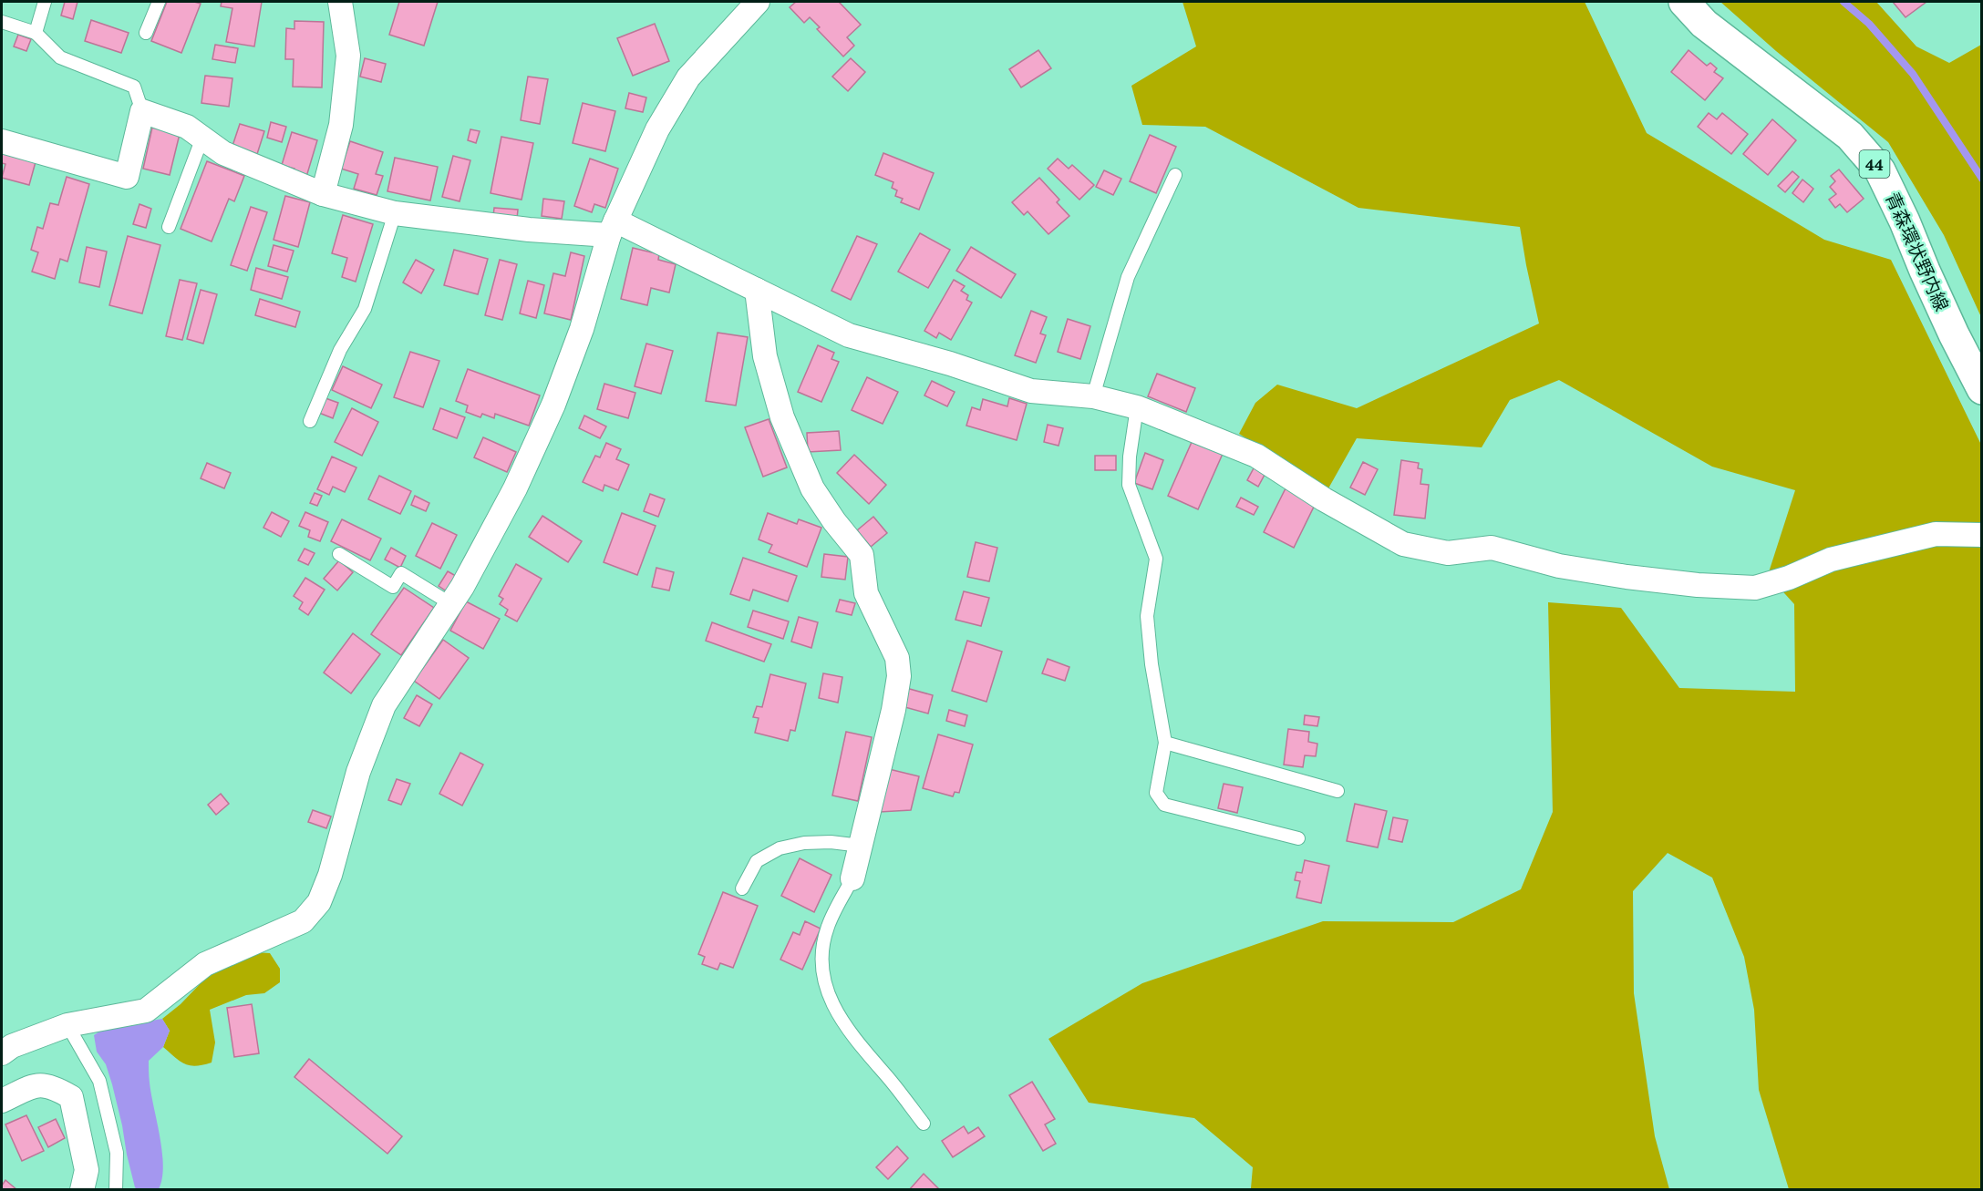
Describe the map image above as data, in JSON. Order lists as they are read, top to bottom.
{
  "streets": {
    "main road": ["44", "青森環状野内線"]
  }
}
